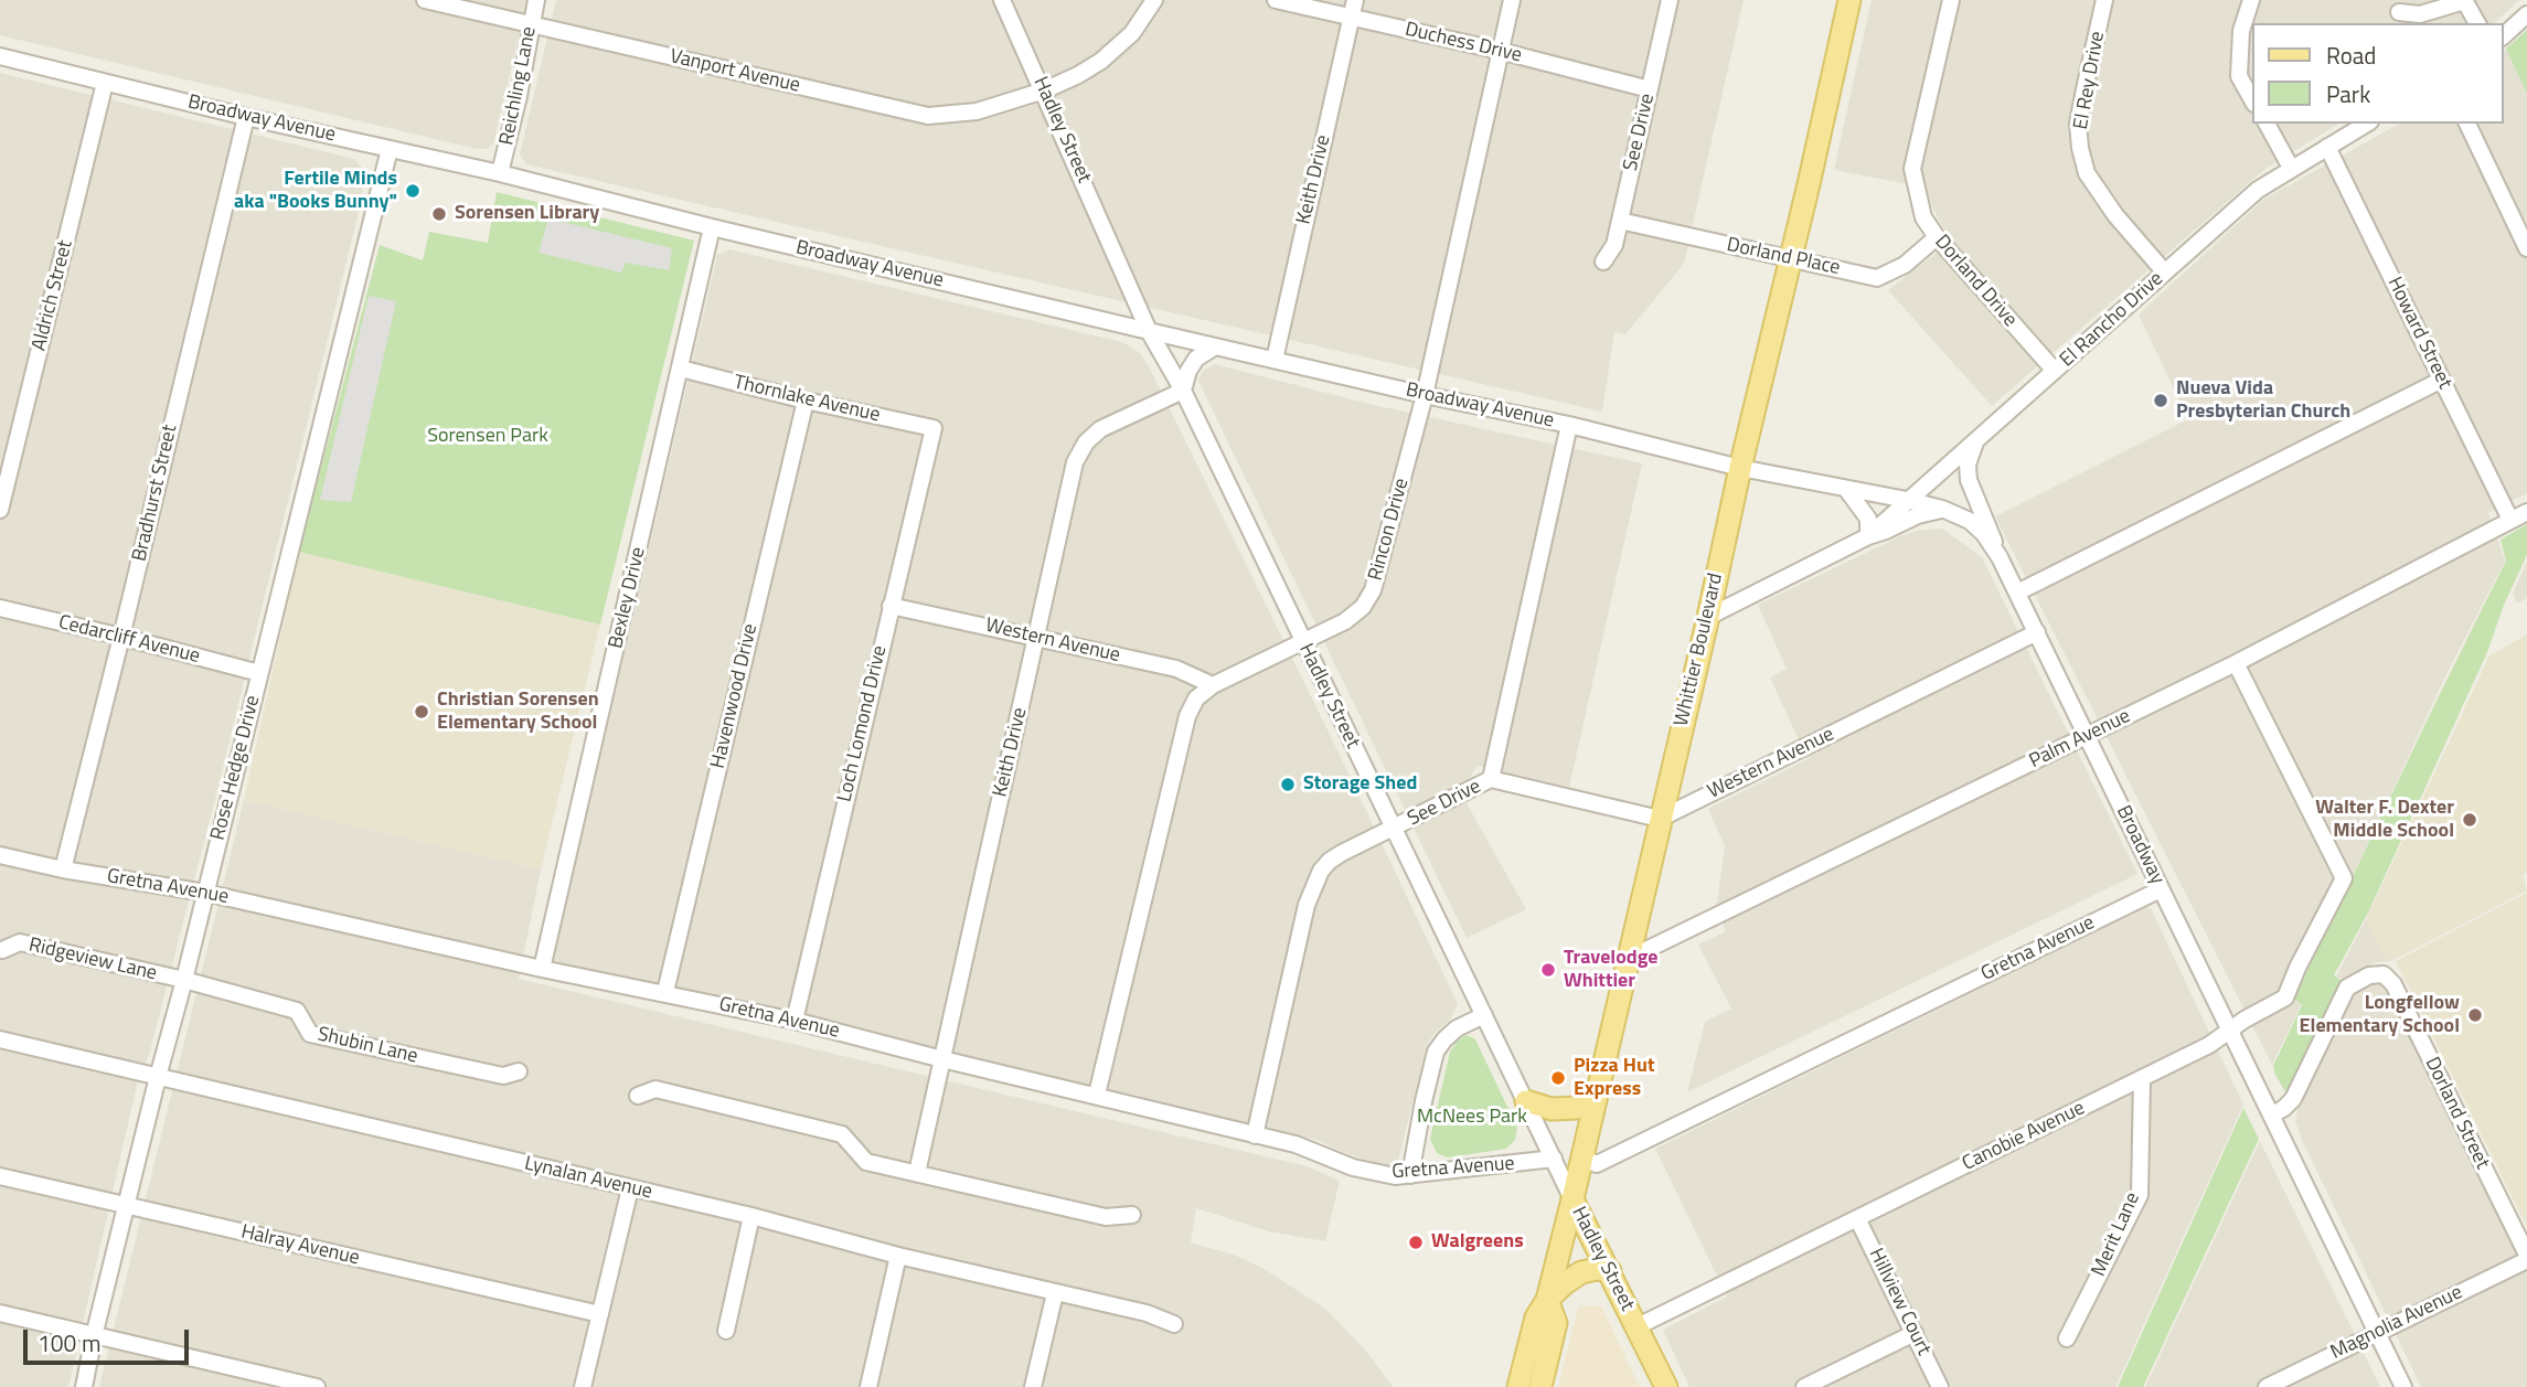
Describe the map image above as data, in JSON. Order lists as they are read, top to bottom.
{
  "streets": {
    "main road": ["Hadley Street", "Whittier Boulevard"],
    "street": [
      "Duchess Drive",
      "Vanport Avenue",
      "El Rey Drive",
      "Reichling Lane",
      "Broadway Avenue",
      "See Drive",
      "Keith Drive",
      "Dorland Place",
      "Dorland Drive",
      "Aldrich Street",
      "El Rancho Drive",
      "Howard Street",
      "Thornlake Avenue",
      "Bradhurst Street",
      "Rincon Drive",
      "Bexley Drive",
      "Cedarcliff Avenue",
      "Western Avenue",
      "Havenwood Drive",
      "Loch Lomond Drive",
      "Palm Avenue",
      "Rose Hedge Drive",
      "Broadway",
      "Gretna Avenue",
      "Ridgeview Lane",
      "Shubin Lane",
      "Dorland Street",
      "Canobie Avenue",
      "Lynalan Avenue",
      "Merit Lane",
      "Halray Avenue",
      "Hillview Court",
      "Magnolia Avenue"
    ]
  },
  "crossings": [
    ["Duchess Drive", "See Drive"],
    ["Duchess Drive", "Keith Drive"],
    ["Duchess Drive", "Rincon Drive"],
    ["Vanport Avenue", "Reichling Lane"],
    ["Vanport Avenue", "Hadley Street"],
    ["El Rey Drive", "El Rancho Drive"],
    ["Reichling Lane", "Broadway Avenue"],
    ["Broadway Avenue", "Hadley Street"],
    ["Broadway Avenue", "See Drive"],
    ["Broadway Avenue", "Keith Drive"],
    ["Broadway Avenue", "Aldrich Street"],
    ["Broadway Avenue", "Bradhurst Street"],
    ["Broadway Avenue", "Rincon Drive"],
    ["Broadway Avenue", "Bexley Drive"],
    ["Broadway Avenue", "Whittier Boulevard"],
    ["Broadway Avenue", "Rose Hedge Drive"],
    ["Broadway Avenue", "Broadway"],
    ["Hadley Street", "See Drive"],
    ["Hadley Street", "Keith Drive"],
    ["Hadley Street", "Rincon Drive"],
    ["Hadley Street", "Whittier Boulevard"],
    ["Hadley Street", "Gretna Avenue"],
    ["Hadley Street", "Canobie Avenue"],
    ["See Drive", "Dorland Place"],
    ["See Drive", "Gretna Avenue"],
    ["Keith Drive", "Western Avenue"],
    ["Keith Drive", "Gretna Avenue"],
    ["Dorland Place", "Dorland Drive"],
    ["Dorland Place", "Whittier Boulevard"],
    ["Dorland Drive", "El Rancho Drive"],
    ["El Rancho Drive", "Howard Street"],
    ["El Rancho Drive", "Whittier Boulevard"],
    ["El Rancho Drive", "Broadway"],
    ["Howard Street", "Palm Avenue"],
    ["Thornlake Avenue", "Bexley Drive"],
    ["Thornlake Avenue", "Havenwood Drive"],
    ["Thornlake Avenue", "Loch Lomond Drive"],
    ["Bradhurst Street", "Cedarcliff Avenue"],
    ["Bradhurst Street", "Gretna Avenue"],
    ["Rincon Drive", "Western Avenue"],
    ["Rincon Drive", "Gretna Avenue"],
    ["Bexley Drive", "Gretna Avenue"],
    ["Cedarcliff Avenue", "Rose Hedge Drive"],
    ["Western Avenue", "Whittier Boulevard"],
    ["Western Avenue", "Loch Lomond Drive"],
    ["Western Avenue", "Broadway"],
    ["Whittier Boulevard", "Palm Avenue"],
    ["Whittier Boulevard", "Broadway"],
    ["Whittier Boulevard", "Gretna Avenue"],
    ["Havenwood Drive", "Gretna Avenue"],
    ["Loch Lomond Drive", "Gretna Avenue"],
    ["Palm Avenue", "Broadway"],
    ["Palm Avenue", "Canobie Avenue"],
    ["Rose Hedge Drive", "Gretna Avenue"],
    ["Rose Hedge Drive", "Ridgeview Lane"],
    ["Rose Hedge Drive", "Shubin Lane"],
    ["Rose Hedge Drive", "Lynalan Avenue"],
    ["Rose Hedge Drive", "Halray Avenue"],
    ["Broadway", "Gretna Avenue"],
    ["Broadway", "Dorland Street"],
    ["Broadway", "Canobie Avenue"],
    ["Broadway", "Magnolia Avenue"],
    ["Ridgeview Lane", "Shubin Lane"],
    ["Dorland Street", "Magnolia Avenue"],
    ["Canobie Avenue", "Merit Lane"],
    ["Canobie Avenue", "Hillview Court"]
  ],
  "parks": ["Sorensen Park", "McNees Park"],
  "places": [
    "Fertile Minds aka \"Books Bunny\"",
    "Sorensen Library",
    "Nueva Vida Presbyterian Church",
    "Christian Sorensen Elementary School",
    "Storage Shed",
    "Walter F. Dexter Middle School",
    "Travelodge Whittier",
    "Longfellow Elementary School",
    "Pizza Hut Express",
    "Walgreens"
  ],
  "legend": ["Road", "Park"],
  "scale_bar": "100 m"
}
